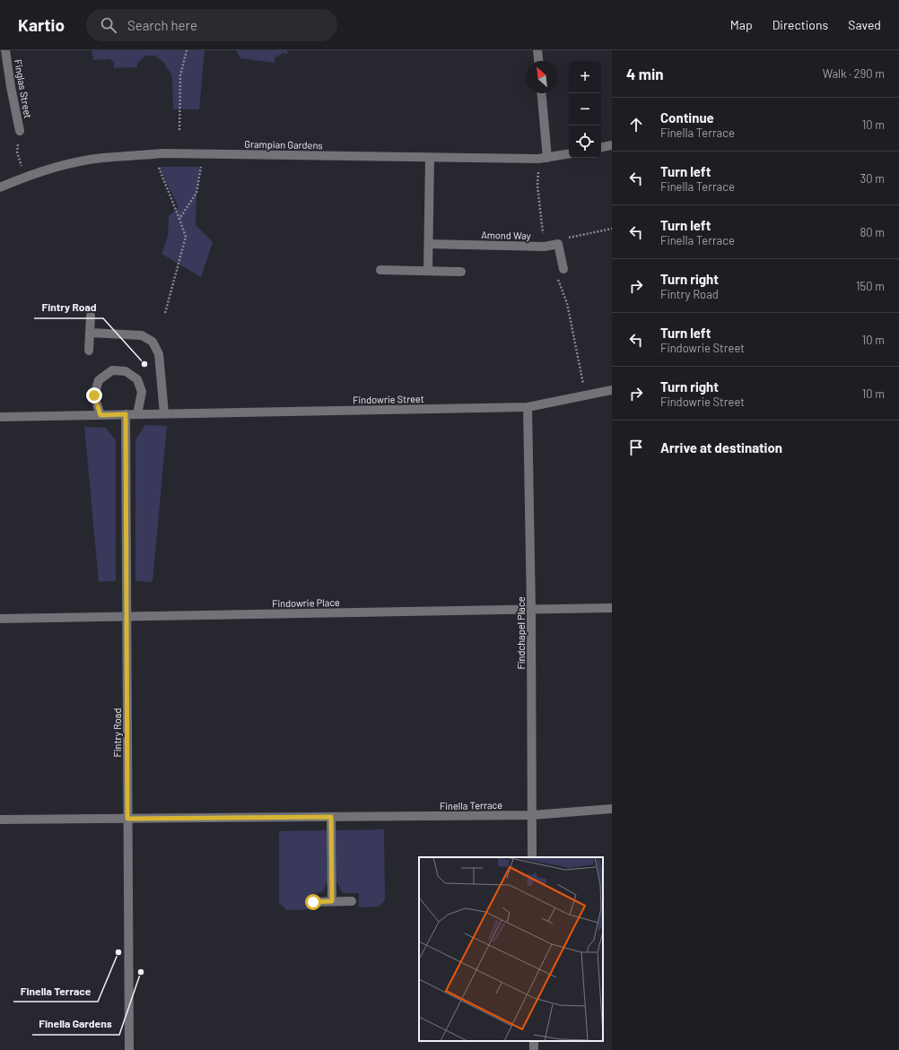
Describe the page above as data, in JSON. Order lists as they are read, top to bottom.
{
  "streets": {
    "street": [
      "Finglas Street",
      "Grampian Gardens",
      "Amond Way",
      "Findowrie Street",
      "Findowrie Place",
      "Findchapel Place",
      "Fintry Road",
      "Finella Terrace"
    ]
  },
  "crossings": [
    ["Findowrie Street", "Findchapel Place"],
    ["Findowrie Street", "Fintry Road"],
    ["Findowrie Place", "Findchapel Place"],
    ["Findowrie Place", "Fintry Road"],
    ["Findchapel Place", "Finella Terrace"],
    ["Fintry Road", "Finella Terrace"]
  ],
  "places": ["Fintry Road", "Finella Terrace", "Finella Gardens"],
  "north": "top left",
  "page": {
    "header": "Kartio",
    "search": "Search here",
    "nav": ["Map", "Directions", "Saved"],
    "heading": ["4 min", "Walk · 290 m"],
    "map_buttons": ["+", "−"],
    "list": [
      ["Continue", "Finella Terrace", "10 m"],
      ["Turn left", "Finella Terrace", "30 m"],
      ["Turn left", "Finella Terrace", "80 m"],
      ["Turn right", "Fintry Road", "150 m"],
      ["Turn left", "Findowrie Street", "10 m"],
      ["Turn right", "Findowrie Street", "10 m"],
      "Arrive at destination"
    ]
  }
}
